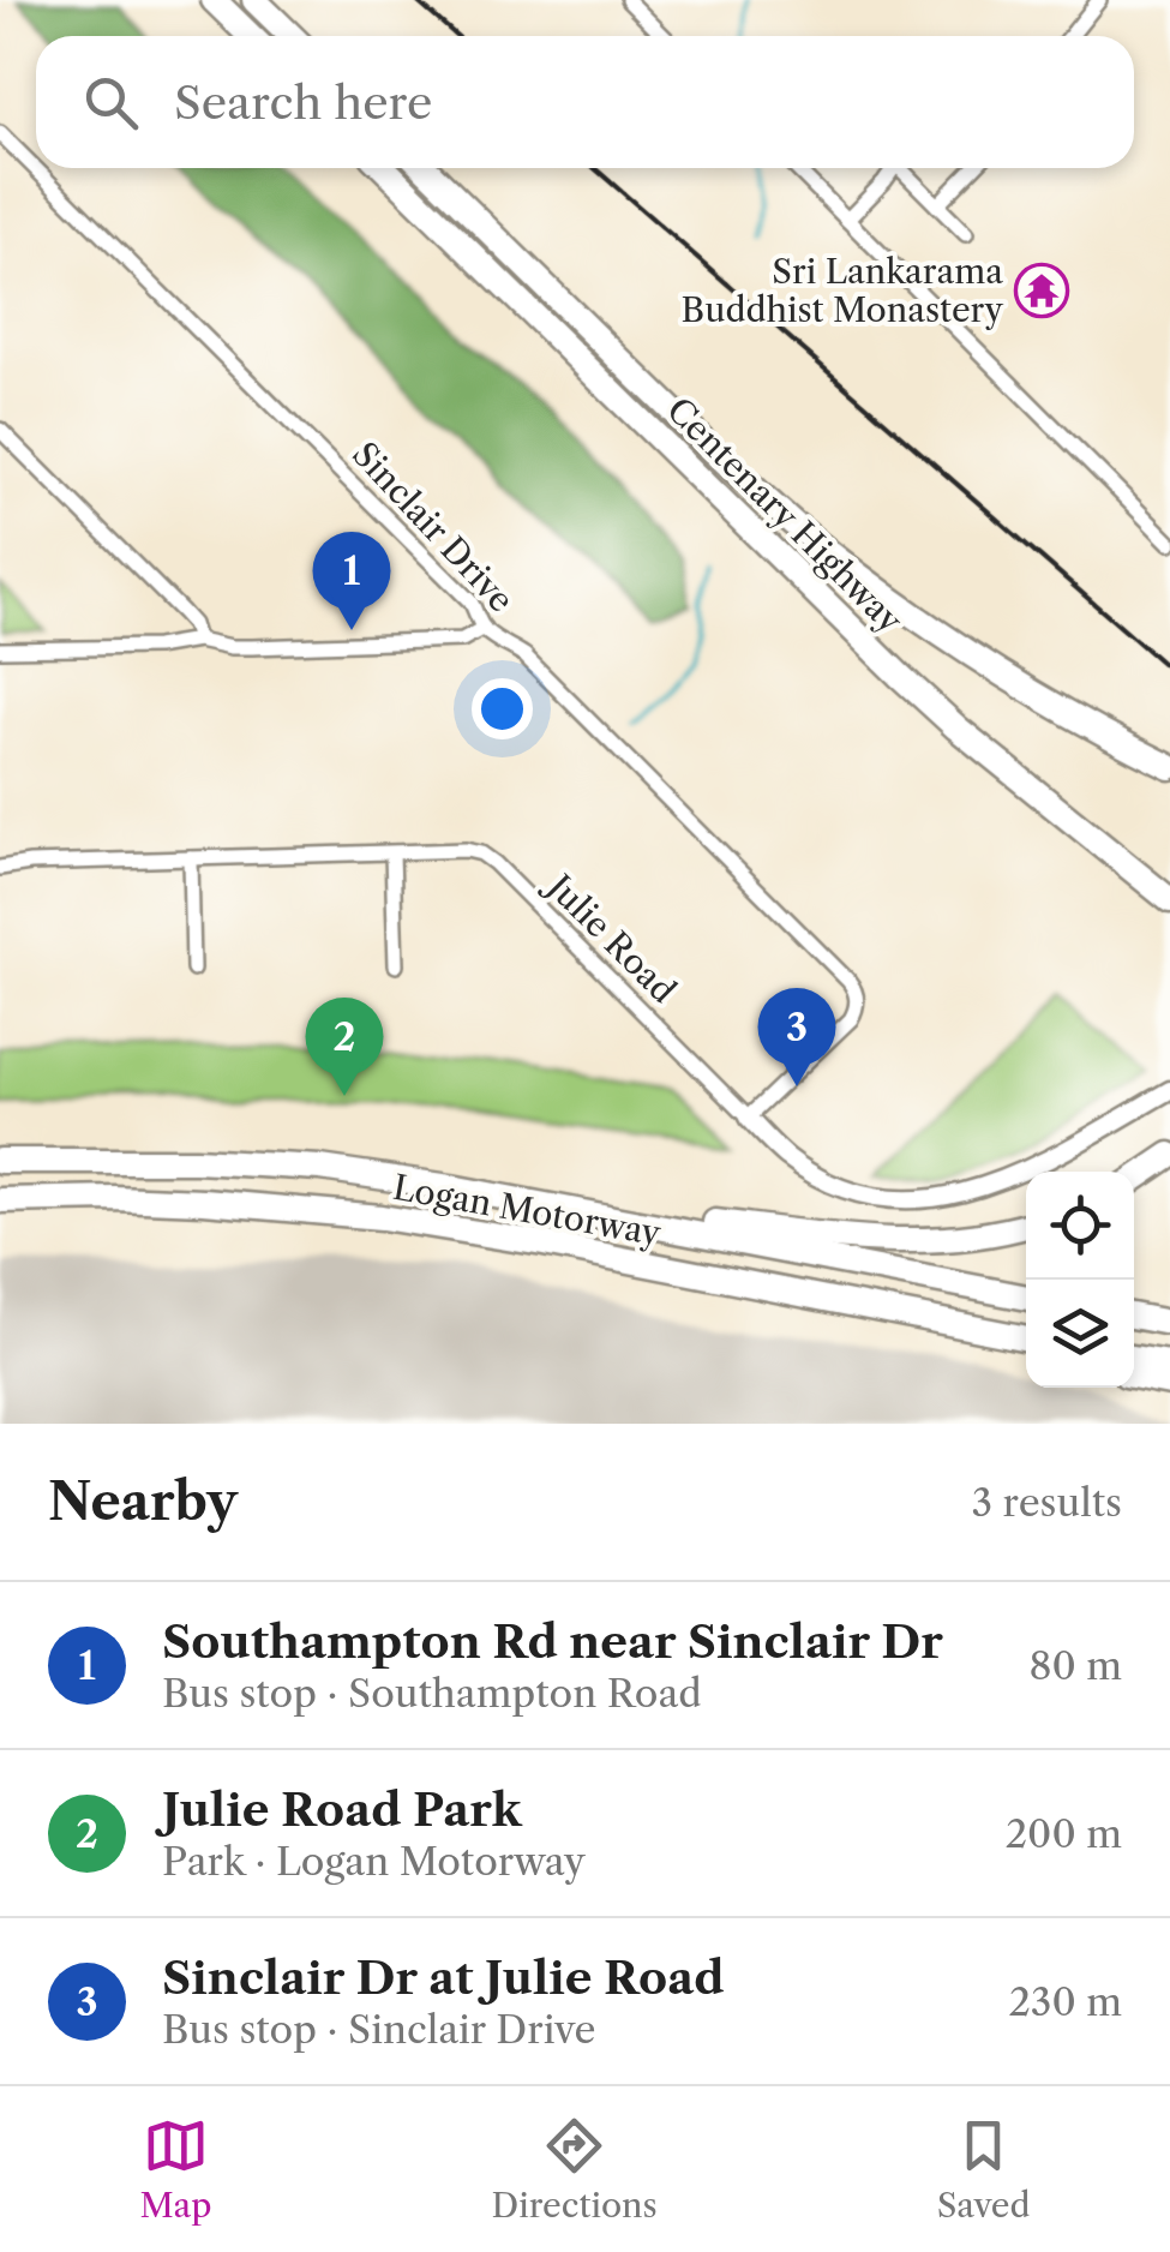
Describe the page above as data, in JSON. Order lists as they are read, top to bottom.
{
  "streets": {
    "highway": ["Centenary Highway", "Logan Motorway"],
    "street": ["Sinclair Drive", "Julie Road"]
  },
  "crossings": [
    ["Sinclair Drive", "Julie Road"]
  ],
  "places": {
    "temple": ["Sri Lankarama Buddhist Monastery"]
  },
  "page": {
    "search": "Search here",
    "pins": ["1", "3", "2"],
    "heading": ["Nearby", "3 results"],
    "list": [
      {
        "mark": "1",
        "name": "Southampton Rd near Sinclair Dr",
        "note": "Bus stop · Southampton Road",
        "value": "80 m"
      },
      {
        "mark": "2",
        "name": "Julie Road Park",
        "note": "Park · Logan Motorway",
        "value": "200 m"
      },
      {
        "mark": "3",
        "name": "Sinclair Dr at Julie Road",
        "note": "Bus stop · Sinclair Drive",
        "value": "230 m"
      }
    ],
    "nav": ["Map", "Directions", "Saved"]
  }
}
